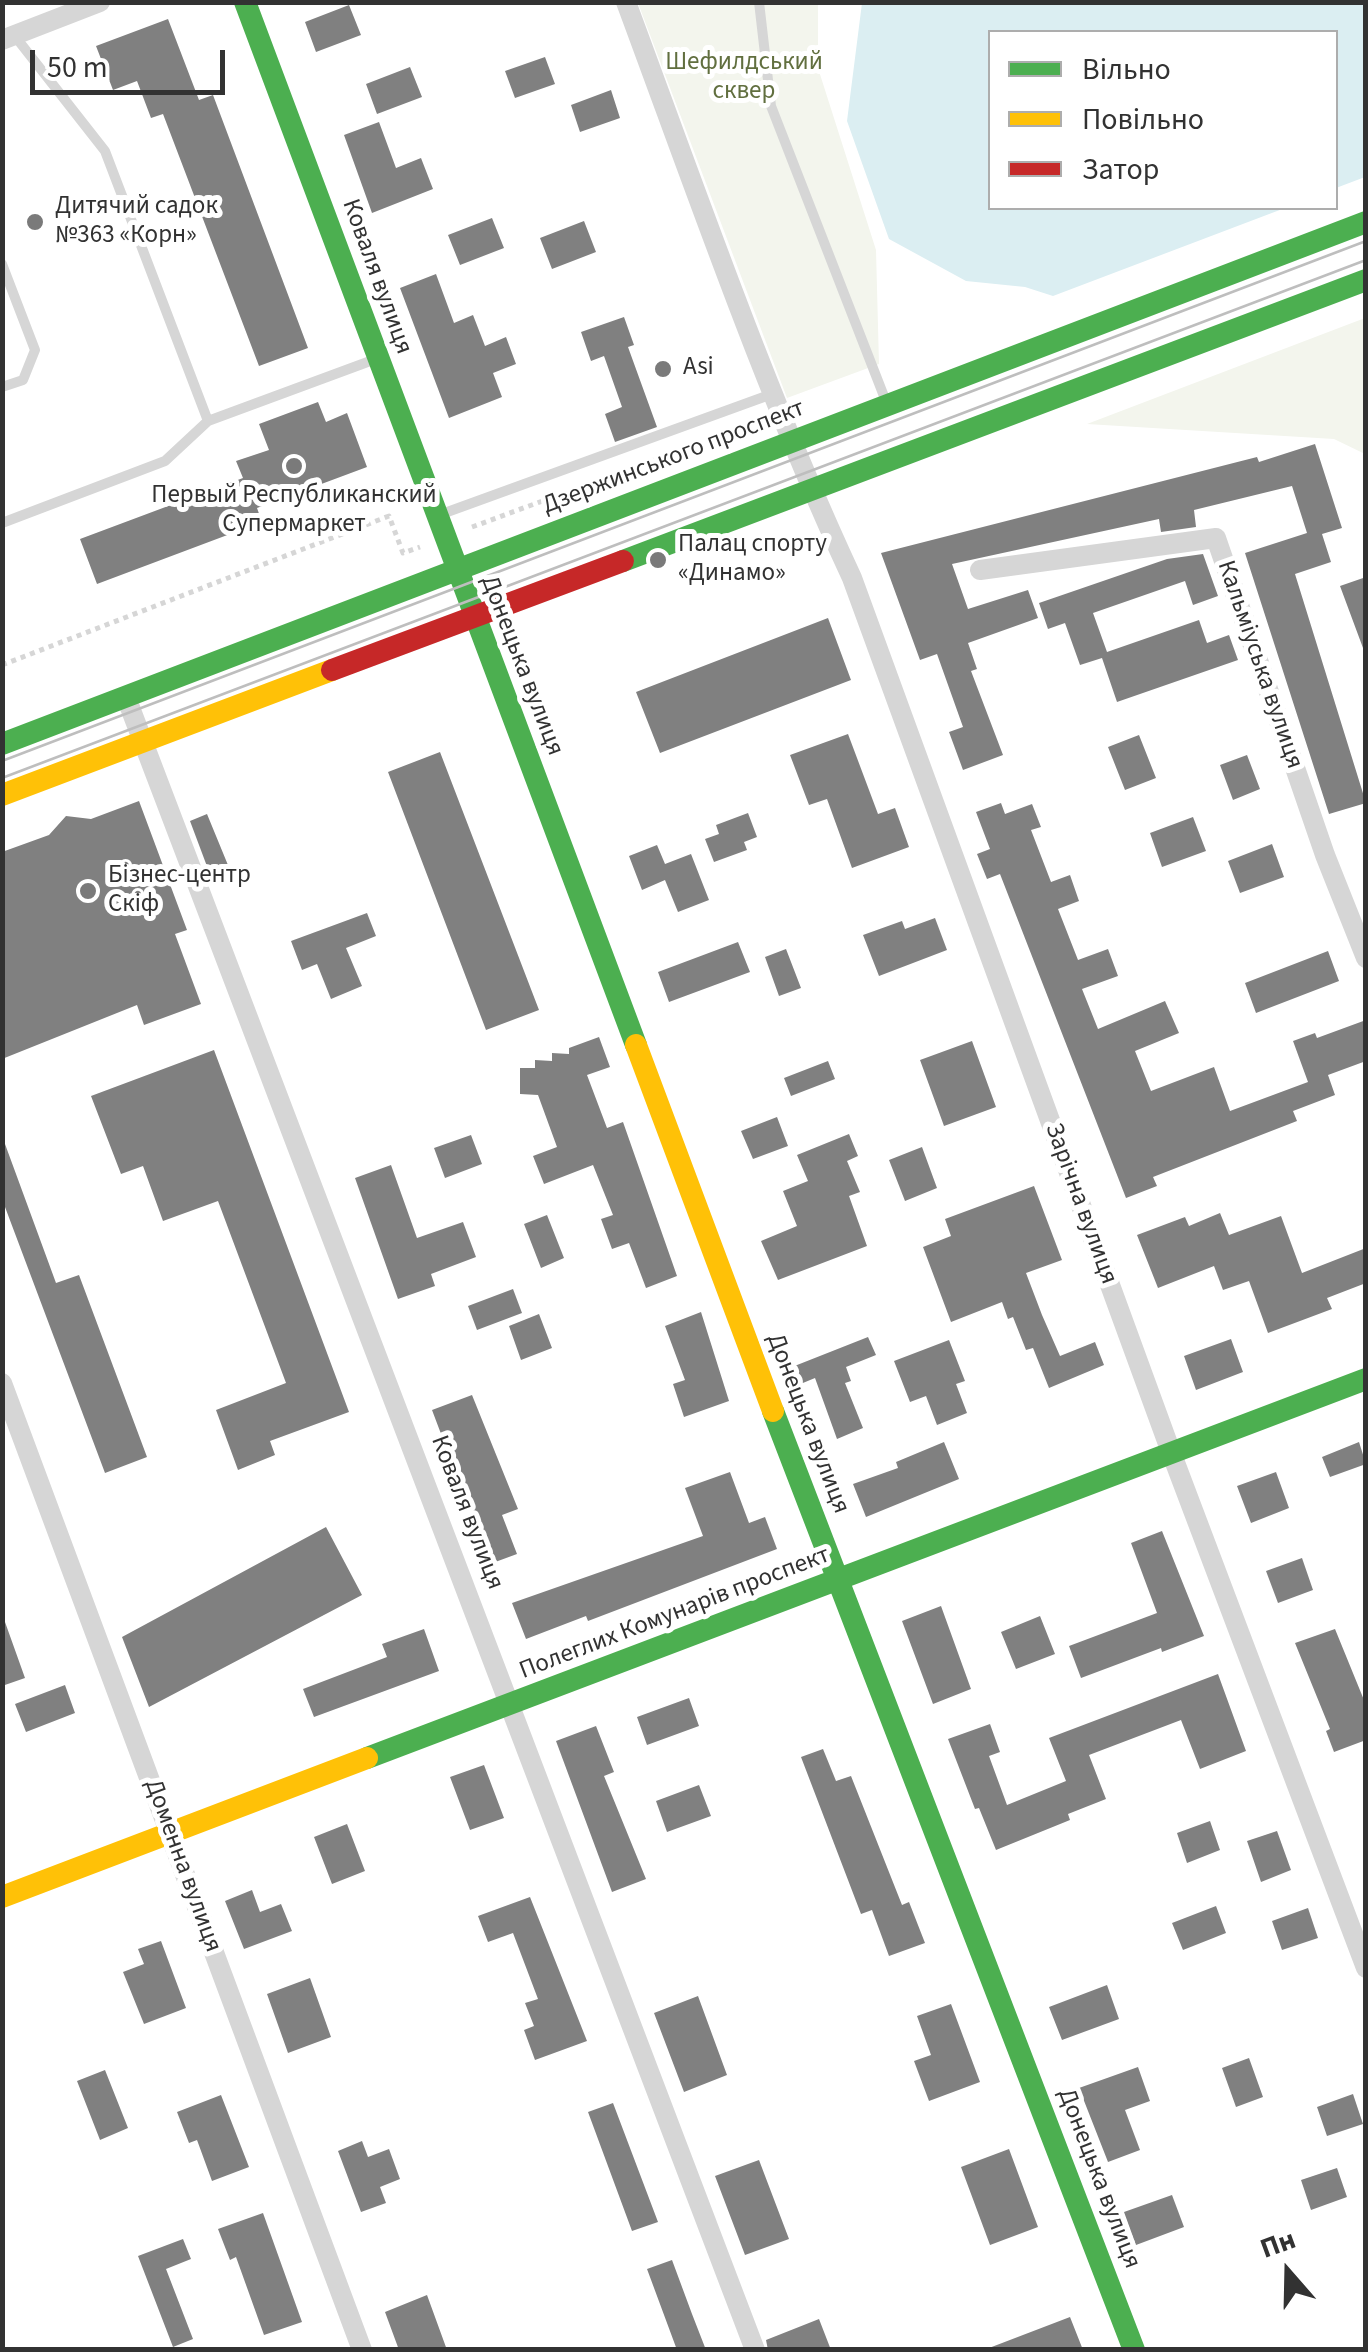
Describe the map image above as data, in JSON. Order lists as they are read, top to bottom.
{
  "streets": {
    "street": [
      "Коваля вулиця",
      "Дзержинського проспект",
      "Кальміуська вулиця",
      "Донецька вулиця",
      "Зарічна вулиця",
      "Полеглих Комунарів проспект",
      "Доменна вулиця"
    ]
  },
  "crossings": [
    ["Коваля вулиця", "Дзержинського проспект"],
    ["Коваля вулиця", "Донецька вулиця"],
    ["Коваля вулиця", "Полеглих Комунарів проспект"],
    ["Дзержинського проспект", "Донецька вулиця"],
    ["Дзержинського проспект", "Зарічна вулиця"],
    ["Донецька вулиця", "Полеглих Комунарів проспект"],
    ["Зарічна вулиця", "Полеглих Комунарів проспект"],
    ["Полеглих Комунарів проспект", "Доменна вулиця"]
  ],
  "parks": ["Шефилдський сквер"],
  "places": [
    "Дитячий садок №363 «Корн»",
    "Asi",
    "Первый Республиканский Супермаркет",
    "Палац спорту «Динамо»",
    "Бізнес-центр Скіф"
  ],
  "legend": ["Вільно", "Повільно", "Затор"],
  "scale_bar": "50 m",
  "north": "top"
}
